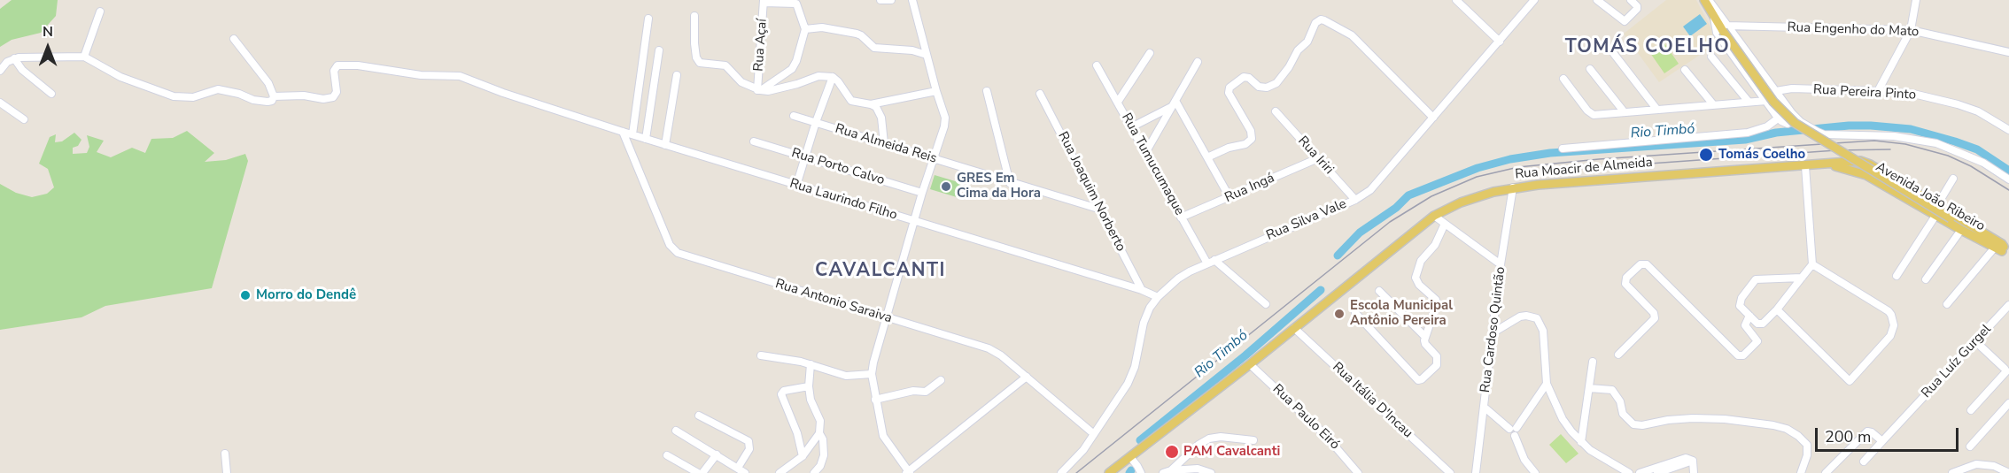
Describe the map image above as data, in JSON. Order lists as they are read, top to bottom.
{
  "streets": {
    "main road": ["Rua Moacir de Almeida", "Avenida João Ribeiro"],
    "street": [
      "Rua Engenho do Mato",
      "Rua Açaí",
      "Rua Pereira Pinto",
      "Rua Almeida Reis",
      "Rua Iriri",
      "Rua Tumucumaque",
      "Rua Porto Calvo",
      "Rua Ingá",
      "Rua Joaquim Norberto",
      "Rua Laurindo Filho",
      "Rua Silva Vale",
      "Rua Antonio Saraiva",
      "Rua Cardoso Quintão",
      "Rua Luíz Gurgel",
      "Rua Itália D'Incau",
      "Rua Paulo Eiró"
    ]
  },
  "crossings": [
    ["Rua Engenho do Mato", "Avenida João Ribeiro"],
    ["Rua Almeida Reis", "Rua Joaquim Norberto"],
    ["Rua Iriri", "Rua Ingá"],
    ["Rua Iriri", "Rua Silva Vale"],
    ["Rua Tumucumaque", "Rua Ingá"],
    ["Rua Tumucumaque", "Rua Silva Vale"],
    ["Rua Moacir de Almeida", "Avenida João Ribeiro"],
    ["Rua Moacir de Almeida", "Rua Cardoso Quintão"],
    ["Rua Moacir de Almeida", "Rua Itália D'Incau"],
    ["Rua Moacir de Almeida", "Rua Paulo Eiró"],
    ["Rua Joaquim Norberto", "Rua Laurindo Filho"],
    ["Rua Laurindo Filho", "Rua Silva Vale"],
    ["Rua Laurindo Filho", "Rua Antonio Saraiva"],
    ["Rua Silva Vale", "Rua Antonio Saraiva"]
  ],
  "districts": ["TOMÁS COELHO", "CAVALCANTI"],
  "water": ["Rio Timbó"],
  "places": [
    "Tomás Coelho",
    "GRES Em Cima da Hora",
    "Morro do Dendê",
    "Escola Municipal Antônio Pereira",
    "PAM Cavalcanti"
  ],
  "scale_bar": "200 m",
  "north": "top"
}
